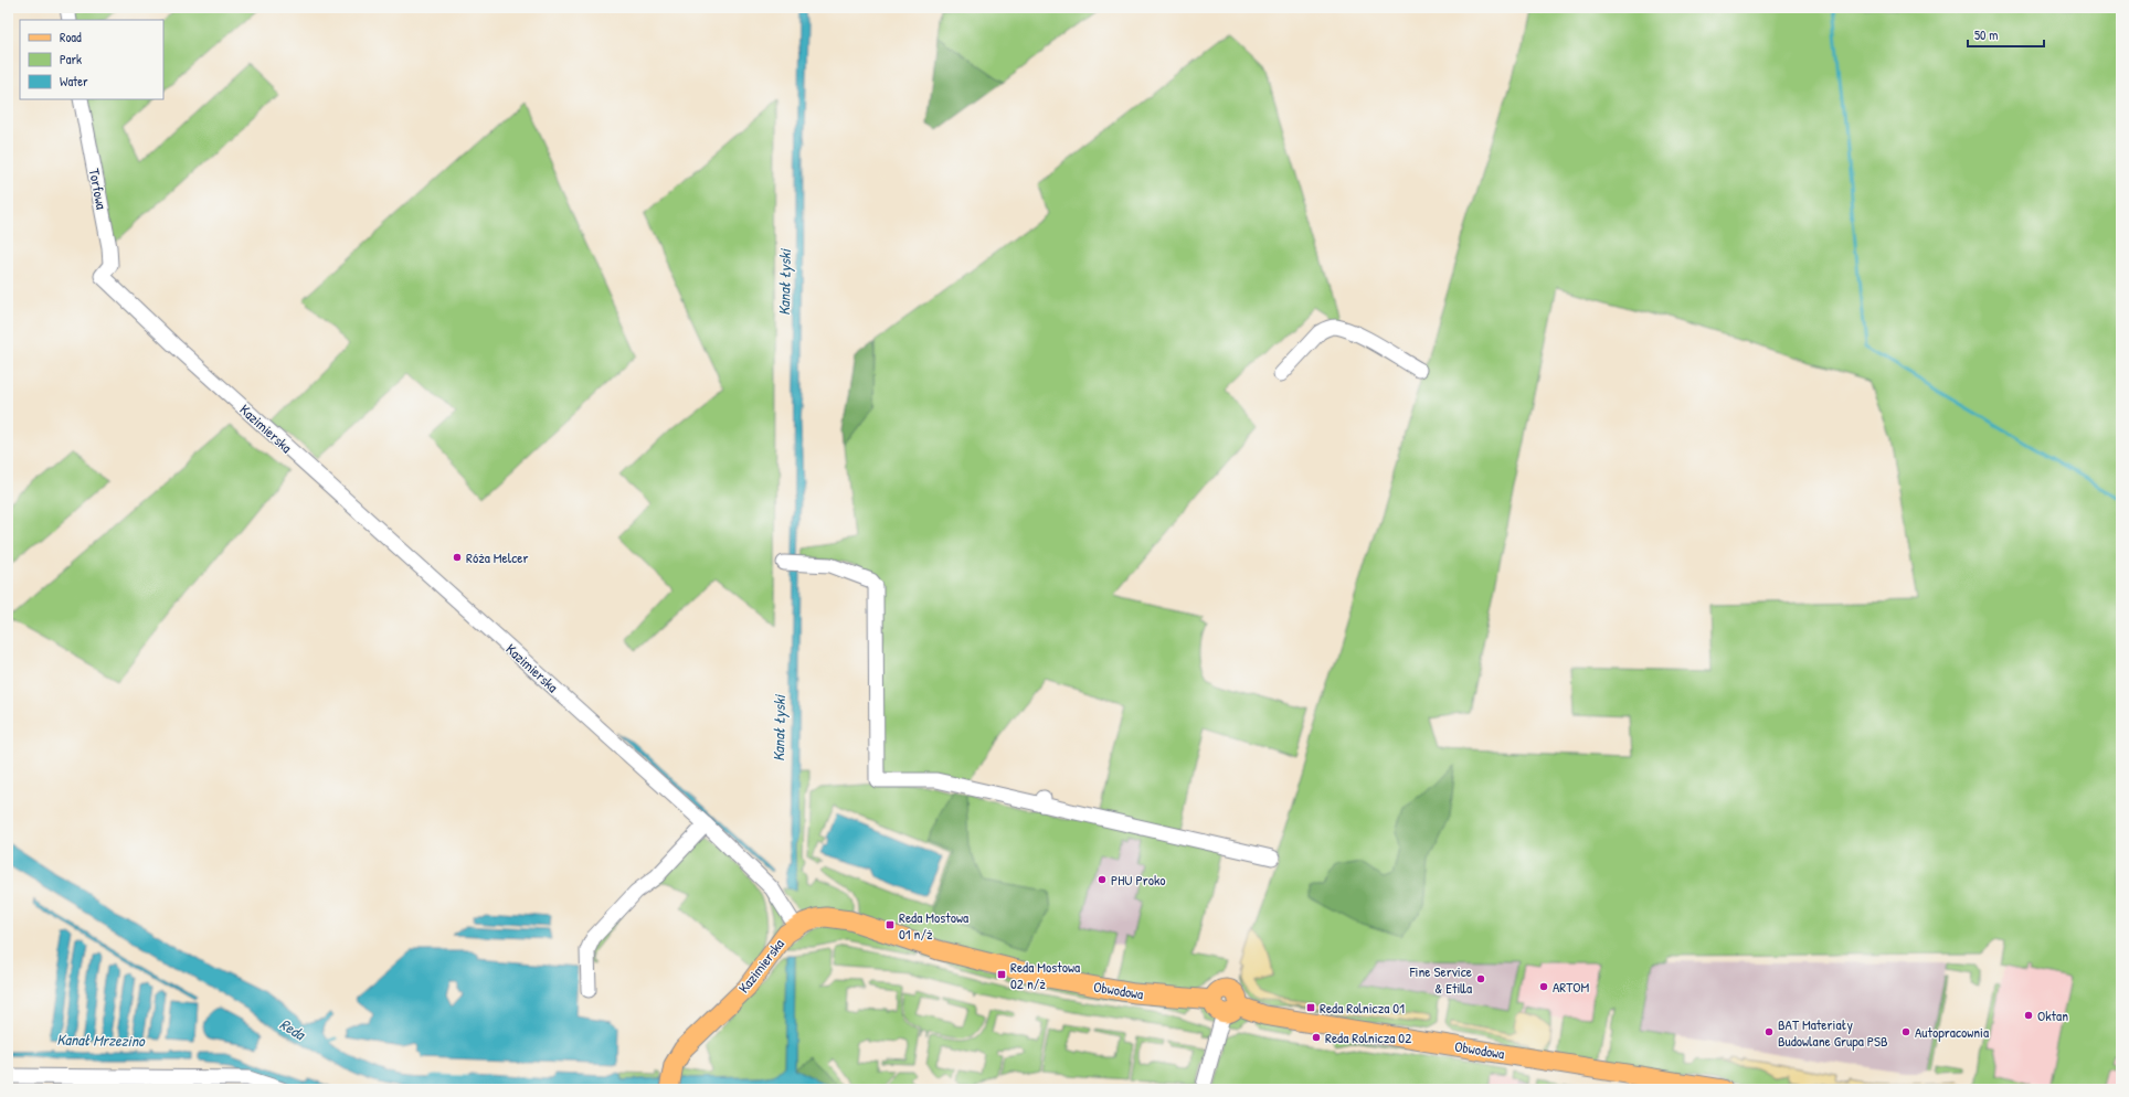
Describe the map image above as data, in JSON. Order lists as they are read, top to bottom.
{
  "streets": {
    "main road": ["Kazimierska", "Obwodowa"],
    "street": ["Torfowa"]
  },
  "crossings": [
    ["Torfowa", "Kazimierska"],
    ["Kazimierska", "Obwodowa"]
  ],
  "water": ["Kanał Łyski", "Reda", "Kanał Mrzezino"],
  "places": {
    "other": [
      "Róża Melcer",
      "PHU Proko",
      "Fine Service & Etilla",
      "ARTOM",
      "Oktan",
      "BAT Materiały Budowlane Grupa PSB",
      "Autopracownia",
      "Reda Rolnicza 02"
    ],
    "transit": ["Reda Mostowa 01 n/ż", "Reda Mostowa 02 n/ż", "Reda Rolnicza 01"]
  },
  "legend": ["Road", "Park", "Water"],
  "scale_bar": "50 m"
}
